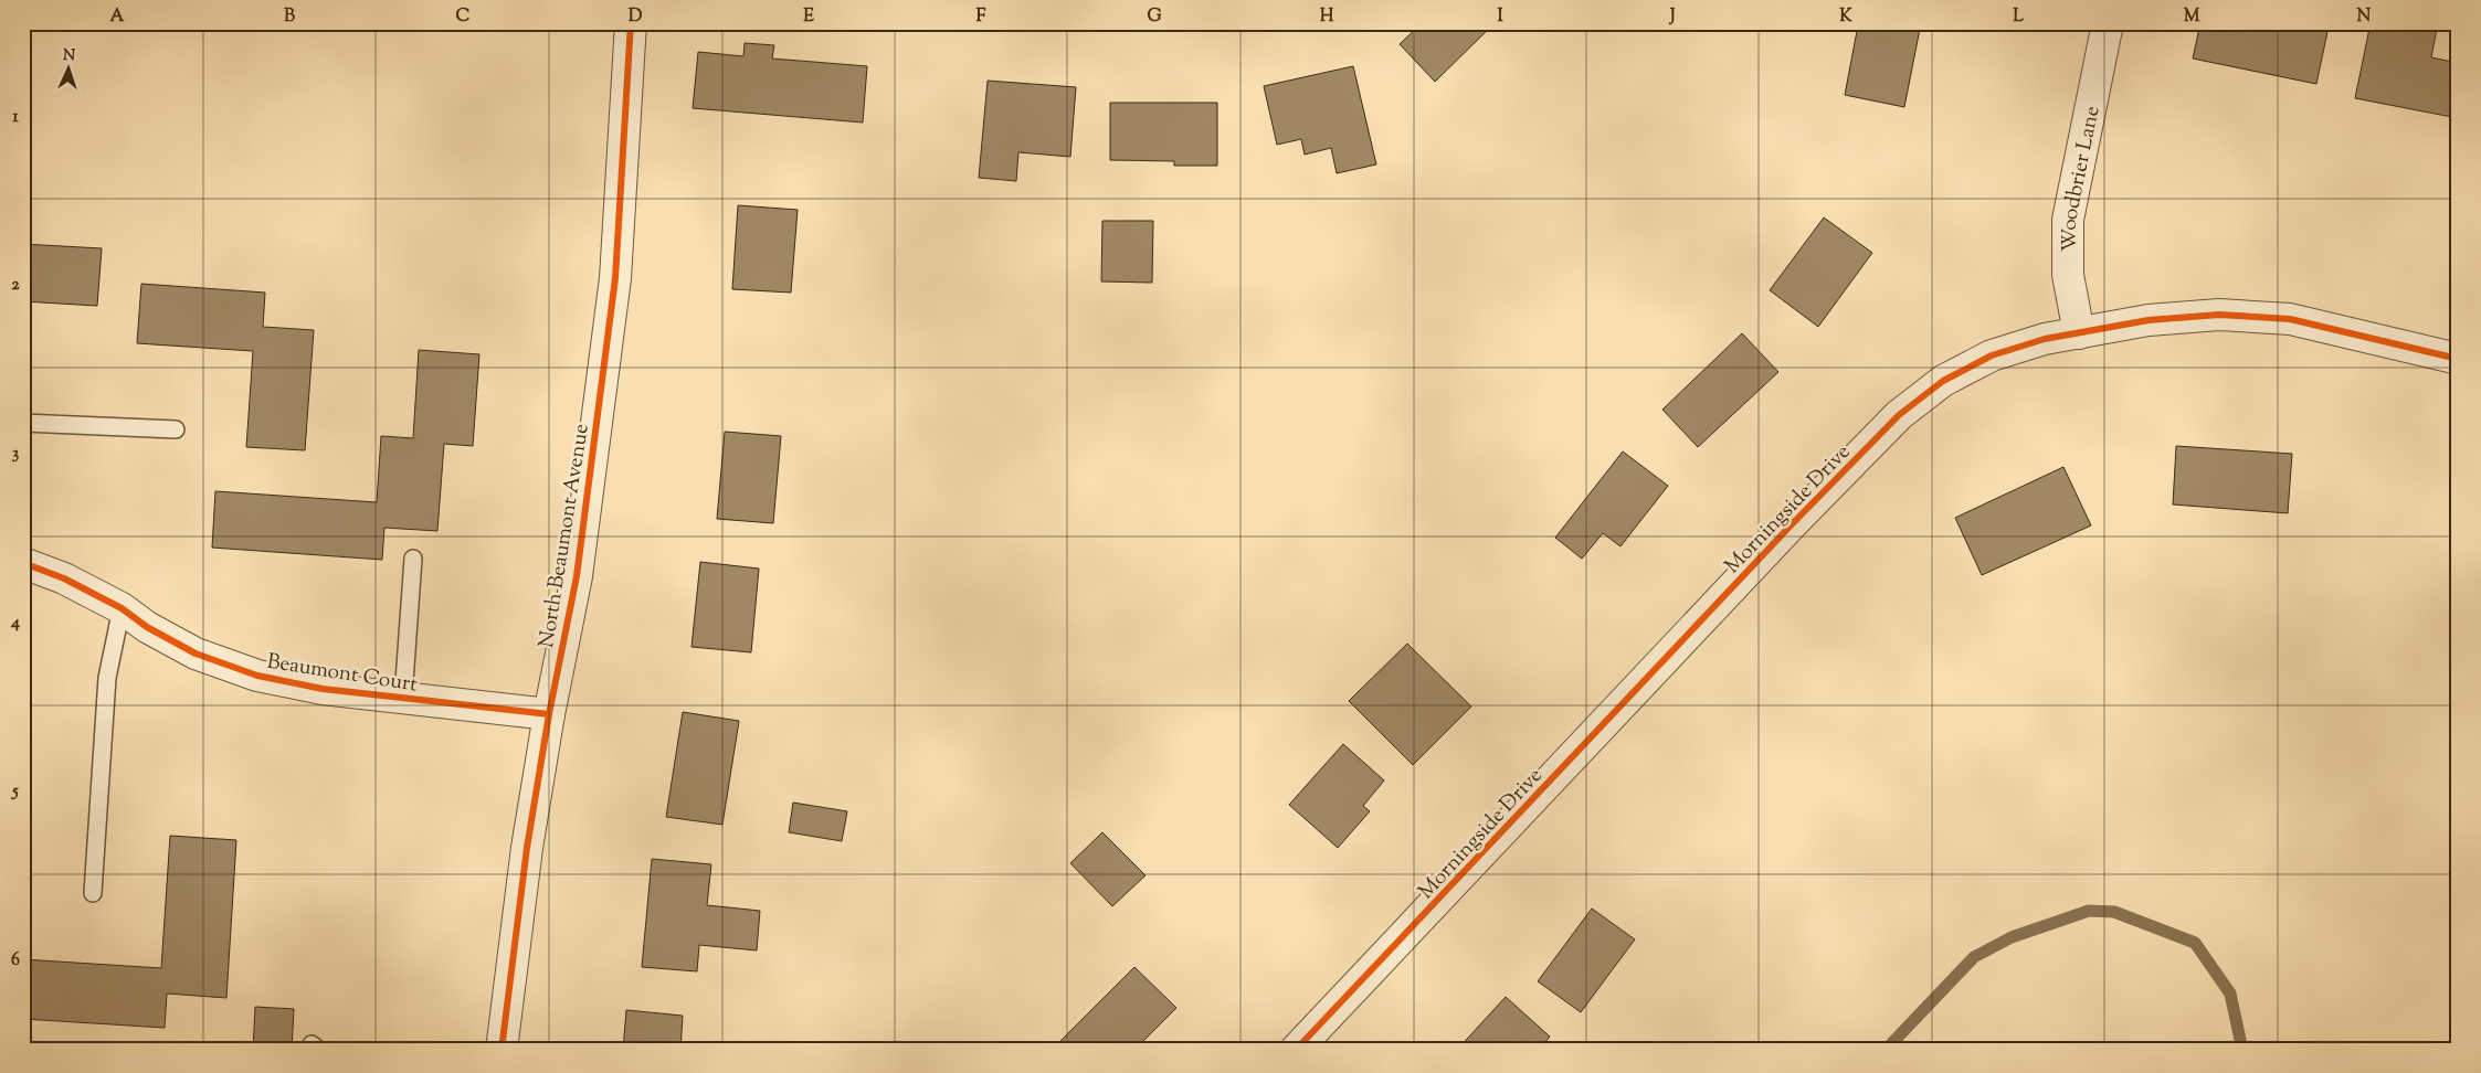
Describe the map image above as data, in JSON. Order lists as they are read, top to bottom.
{
  "streets": {
    "street": [
      "Woodbrier Lane",
      "Morningside Drive",
      "North Beaumont Avenue",
      "Beaumont Court"
    ]
  },
  "crossings": [
    ["Woodbrier Lane", "Morningside Drive"],
    ["North Beaumont Avenue", "Beaumont Court"]
  ],
  "north": "top",
  "grid": {
    "columns": [
      "A",
      "B",
      "C",
      "D",
      "E",
      "F",
      "G",
      "H",
      "I",
      "J",
      "K",
      "L",
      "M",
      "N"
    ],
    "rows": [
      "1",
      "2",
      "3",
      "4",
      "5",
      "6"
    ]
  }
}
